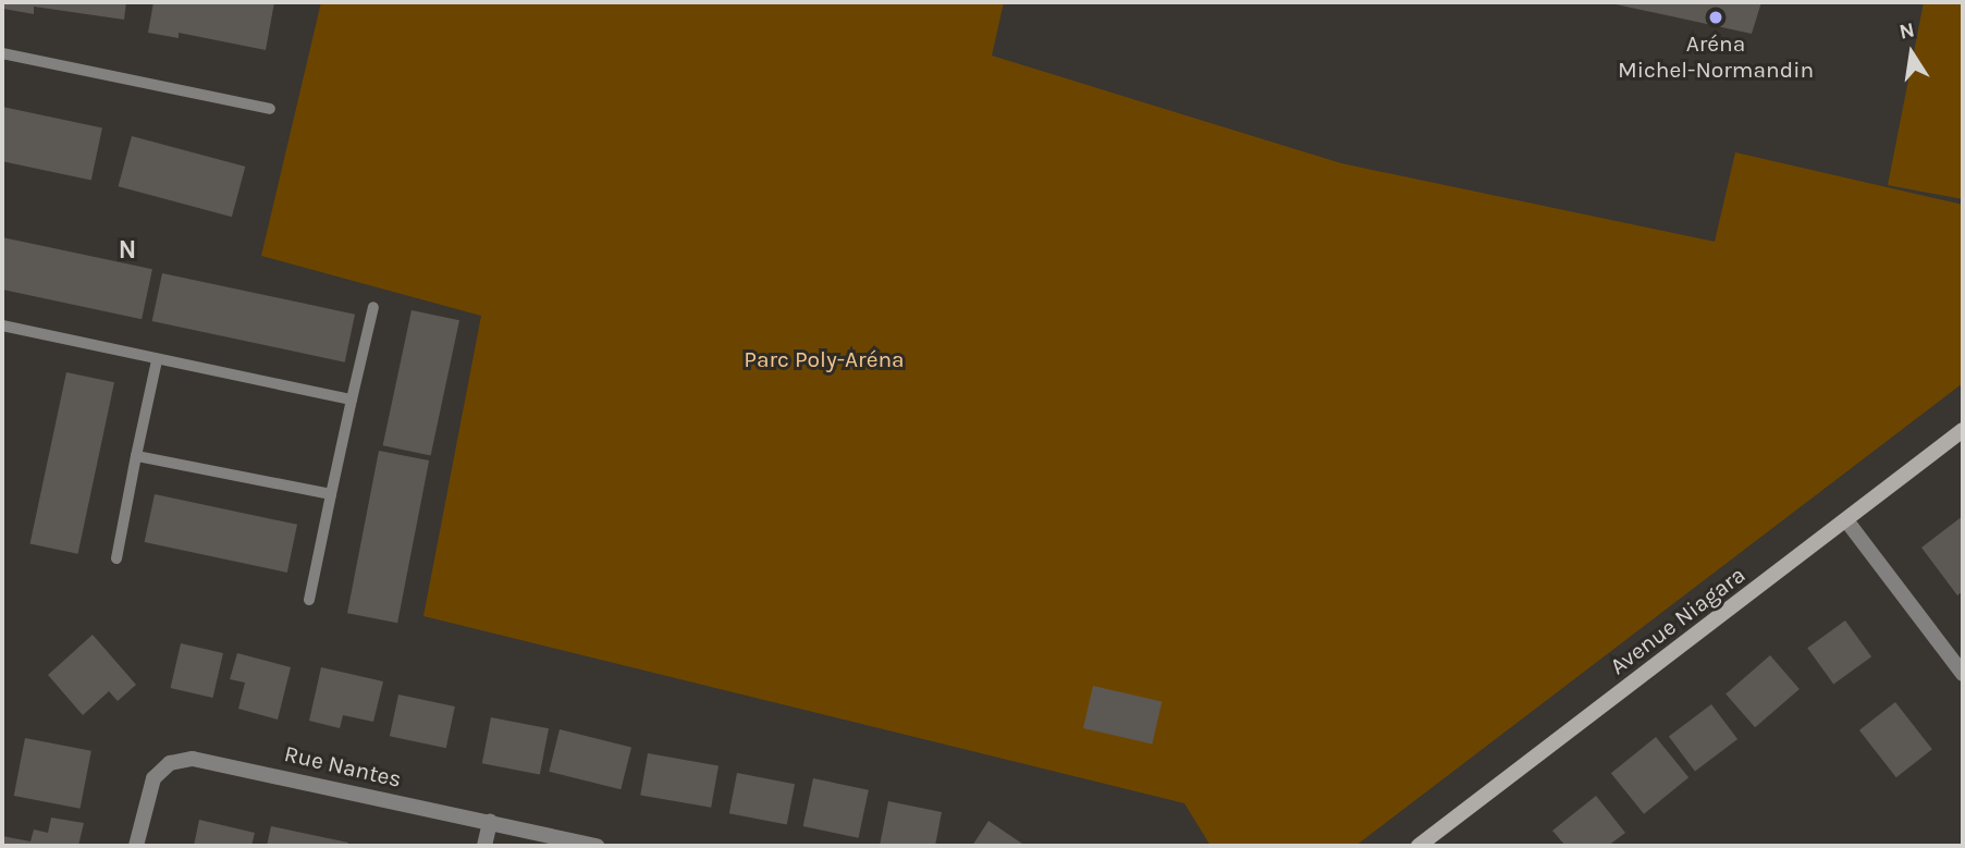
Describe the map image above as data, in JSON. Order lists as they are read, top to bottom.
{
  "streets": {
    "street": ["Avenue Niagara", "Rue Nantes"]
  },
  "districts": ["N"],
  "parks": ["Parc Poly-Aréna"],
  "places": ["Aréna Michel-Normandin"],
  "north": "top"
}
